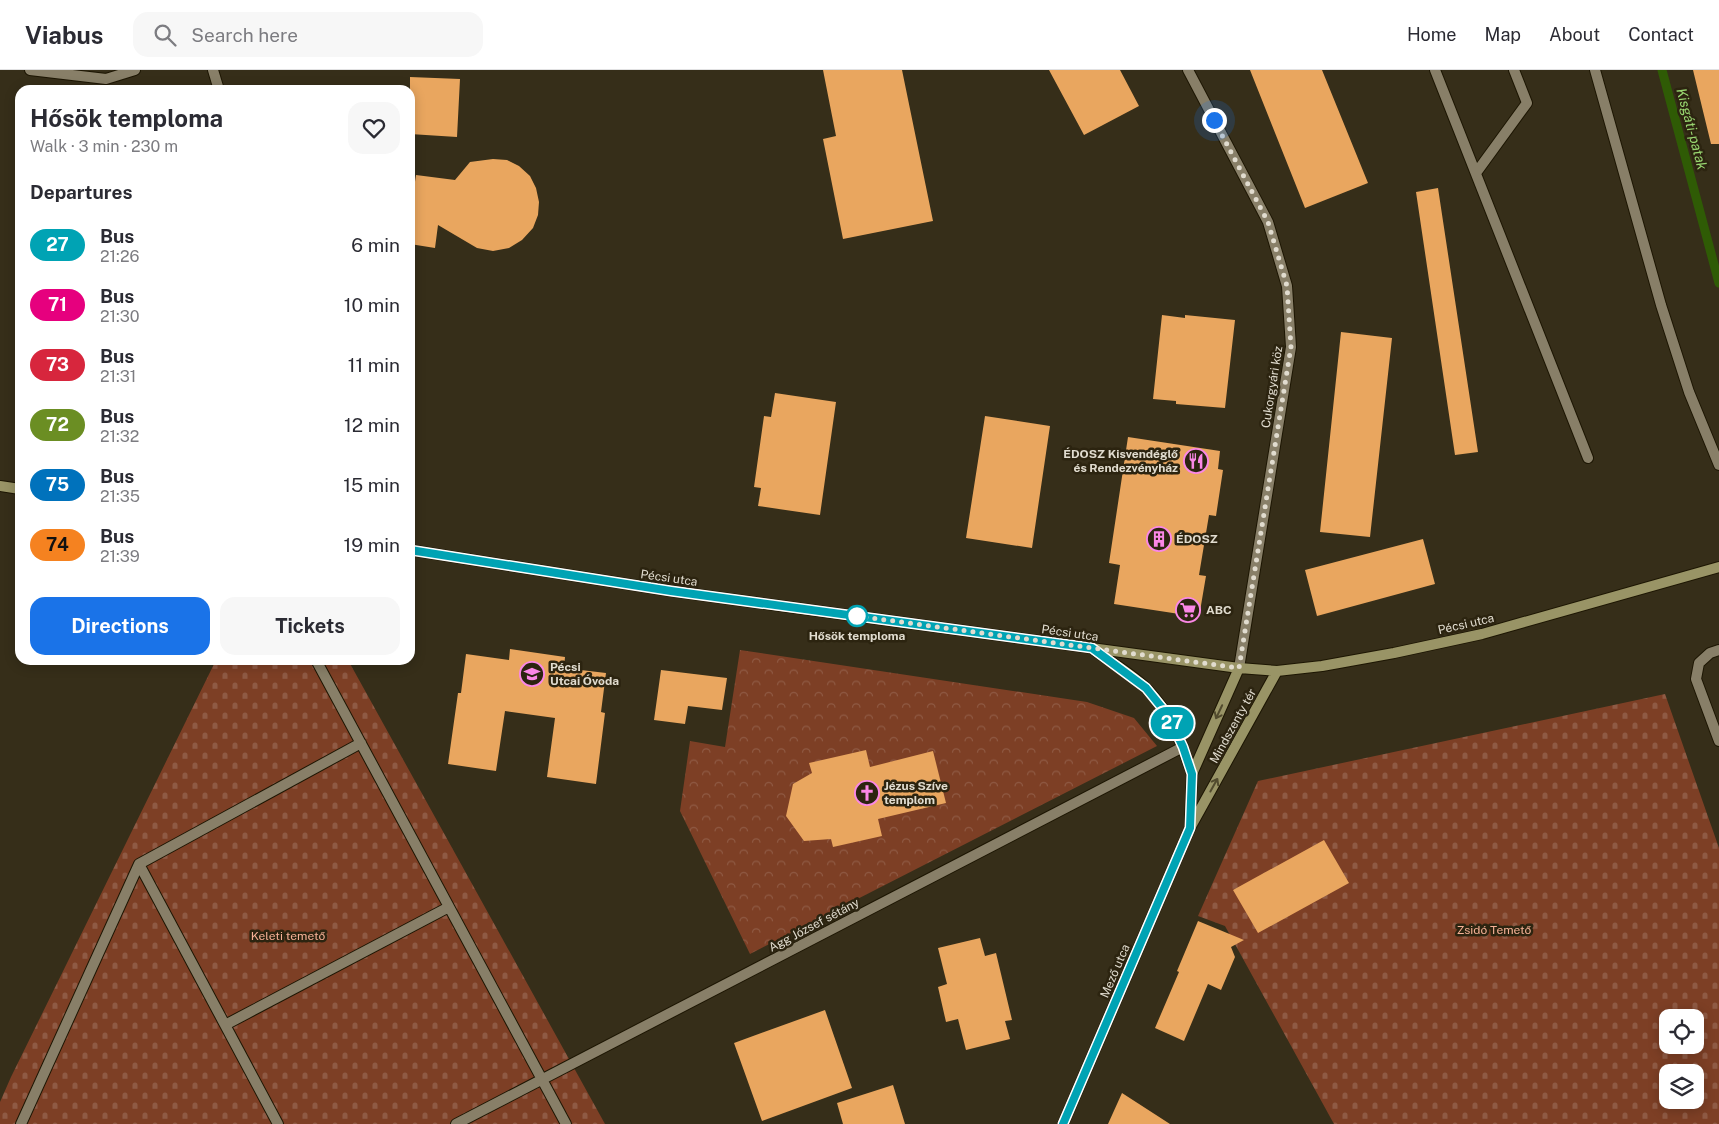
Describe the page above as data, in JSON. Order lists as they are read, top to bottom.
{
  "streets": {
    "street": [
      "Cukorgyári köz",
      "Pécsi utca",
      "Mindszenty tér",
      "Agg József sétány",
      "Mező utca"
    ]
  },
  "crossings": [
    ["Cukorgyári köz", "Pécsi utca"],
    ["Cukorgyári köz", "Mindszenty tér"],
    ["Pécsi utca", "Mindszenty tér"],
    ["Mindszenty tér", "Mező utca"]
  ],
  "water": ["Kisgáti-patak"],
  "parks": ["Zsidó Temető", "Keleti temető"],
  "places": {
    "restaurant": ["ÉDOSZ Kisvendéglő és Rendezvényház"],
    "building": ["ÉDOSZ"],
    "supermarket": ["ABC"],
    "other": ["Hősök temploma"],
    "school or university": ["Pécsi Utcai Óvoda"],
    "church": ["Jézus Szíve templom"]
  },
  "lines": ["bus line 27"],
  "page": {
    "header": "Viabus",
    "search": "Search here",
    "nav": [
      "Home",
      "Map",
      "About",
      "Contact"
    ],
    "on_map": "27",
    "heading": [
      ["Hősök temploma", "Walk · 3 min · 230 m"],
      "Departures"
    ],
    "list": [
      {
        "mark": "27",
        "name": "Bus",
        "note": "21:26",
        "value": "6 min"
      },
      {
        "mark": "71",
        "name": "Bus",
        "note": "21:30",
        "value": "10 min"
      },
      {
        "mark": "73",
        "name": "Bus",
        "note": "21:31",
        "value": "11 min"
      },
      {
        "mark": "72",
        "name": "Bus",
        "note": "21:32",
        "value": "12 min"
      },
      {
        "mark": "75",
        "name": "Bus",
        "note": "21:35",
        "value": "15 min"
      },
      {
        "mark": "74",
        "name": "Bus",
        "note": "21:39",
        "value": "19 min"
      }
    ],
    "buttons": ["Directions", "Tickets"]
  }
}
